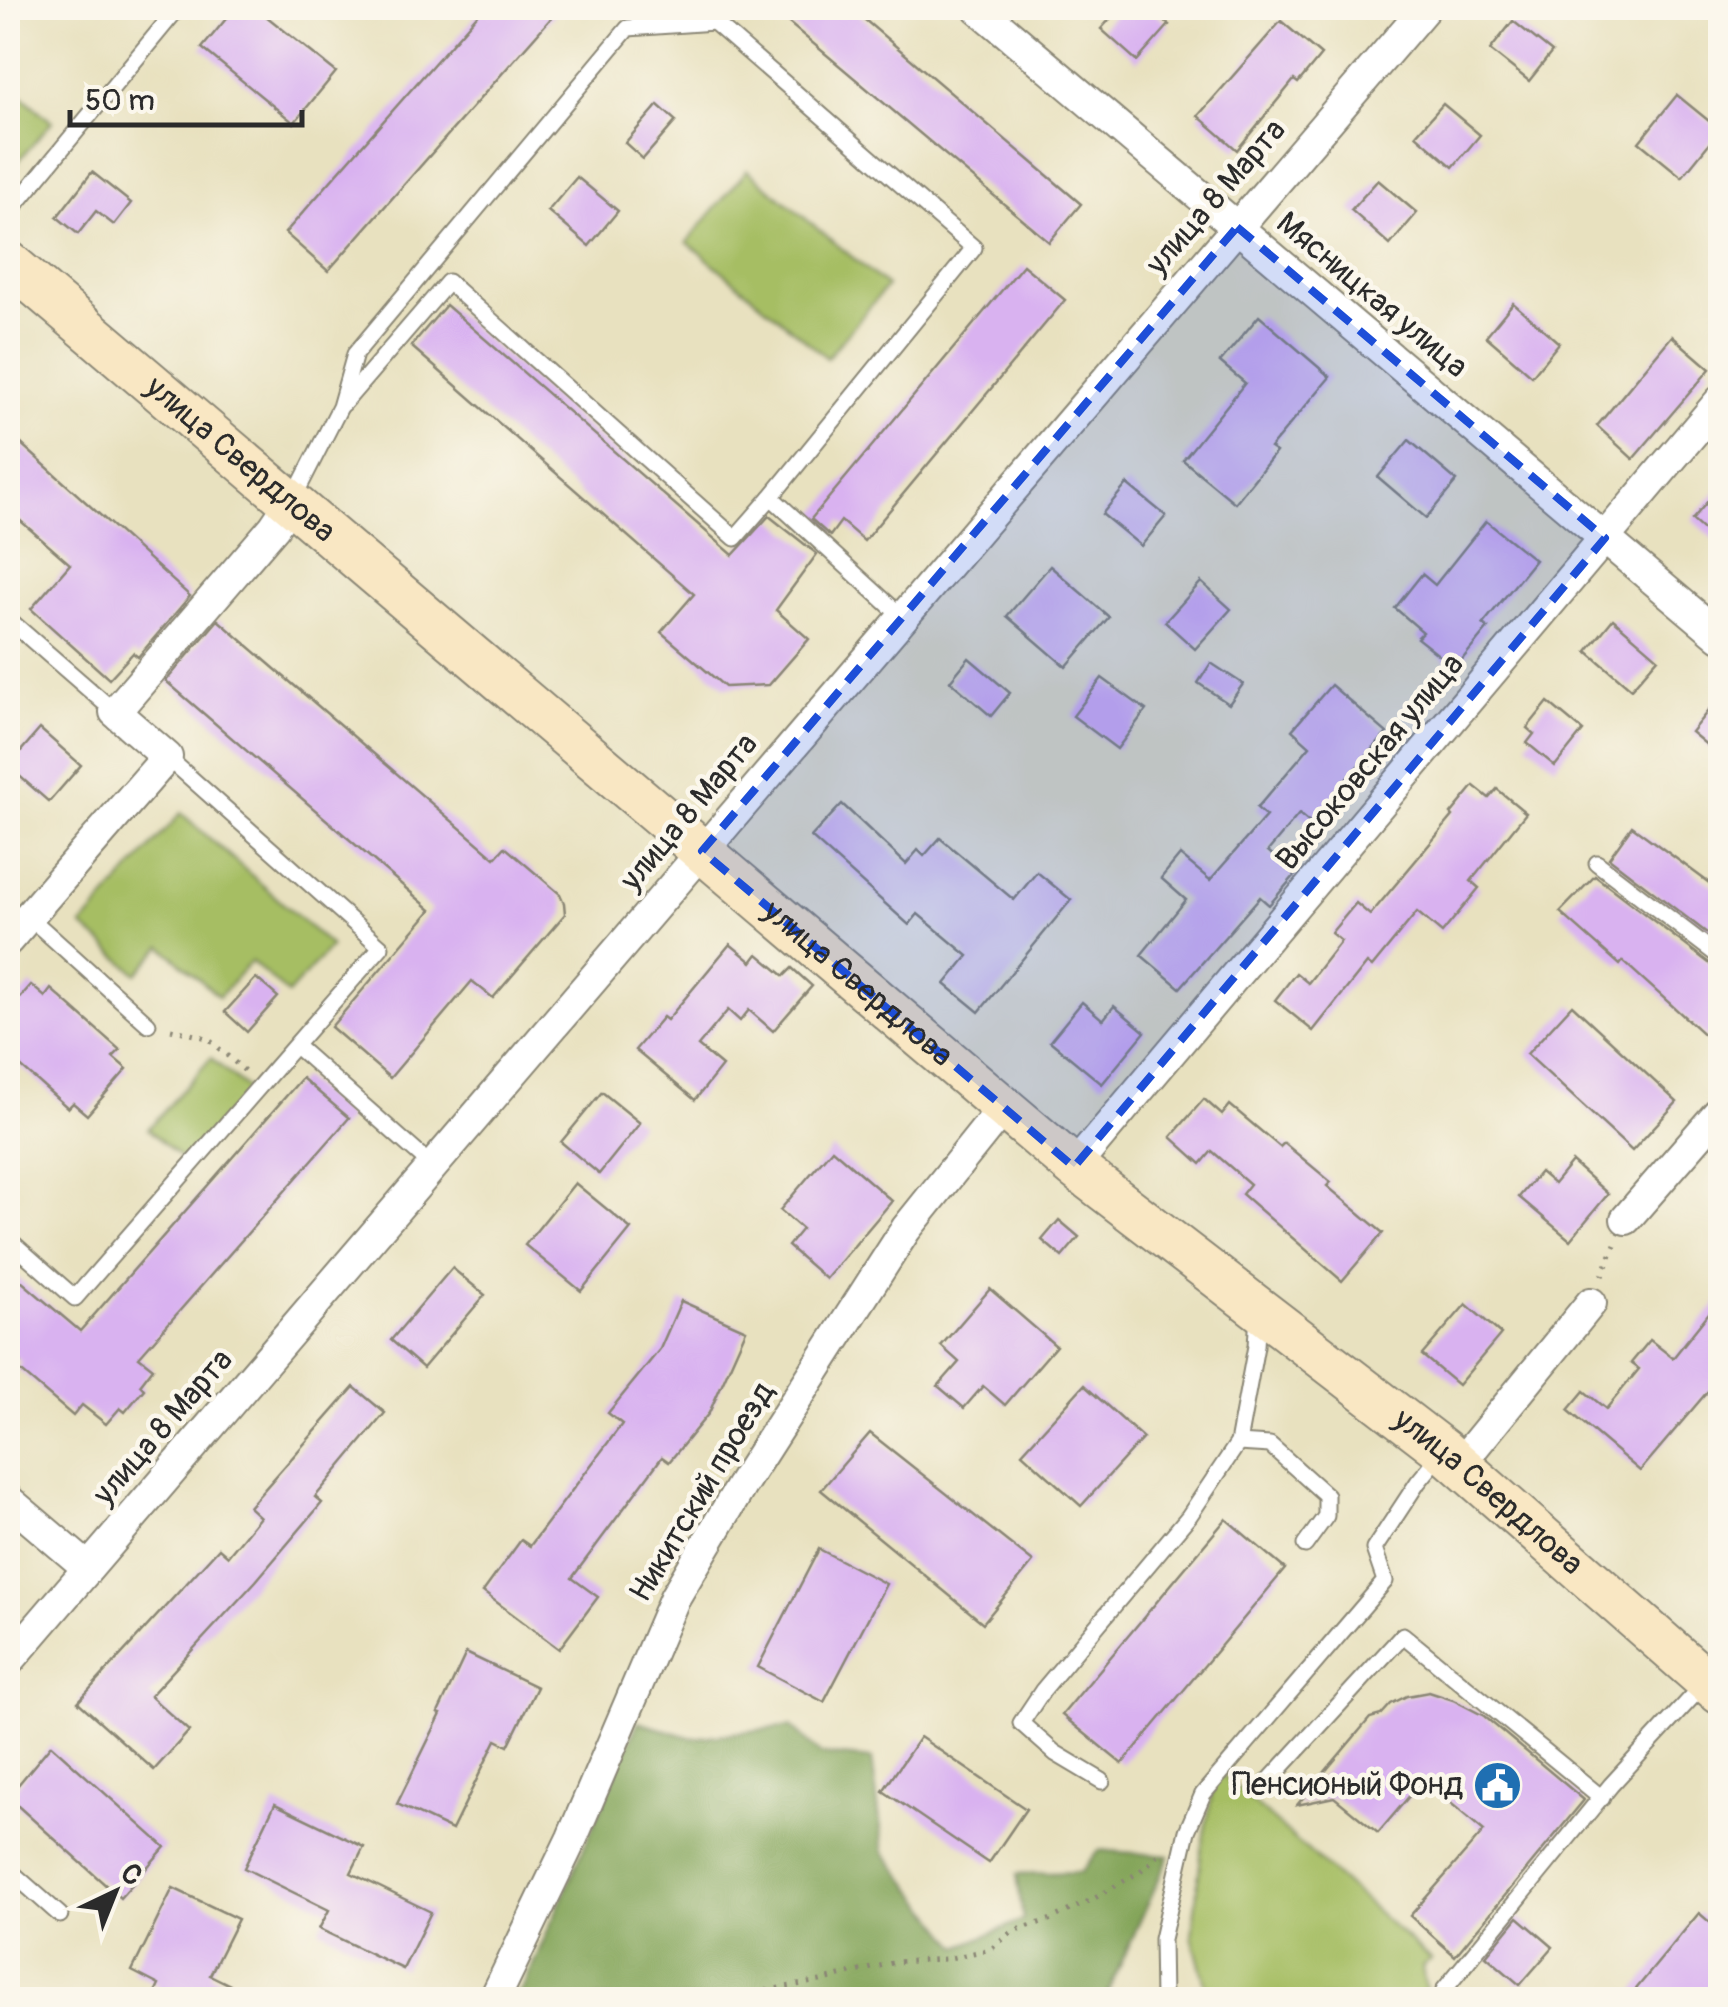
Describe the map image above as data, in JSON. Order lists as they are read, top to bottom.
{
  "streets": {
    "street": [
      "улица 8 Марта",
      "Мясницкая улица",
      "улица Свердлова",
      "Высоковская улица",
      "Никитский проезд"
    ]
  },
  "crossings": [
    ["улица 8 Марта", "Мясницкая улица"],
    ["улица 8 Марта", "улица Свердлова"],
    ["Мясницкая улица", "Высоковская улица"],
    ["улица Свердлова", "Высоковская улица"],
    ["улица Свердлова", "Никитский проезд"]
  ],
  "places": {
    "public building": ["Пенсионый Фонд"]
  },
  "scale_bar": "50 m",
  "north": "top right"
}
